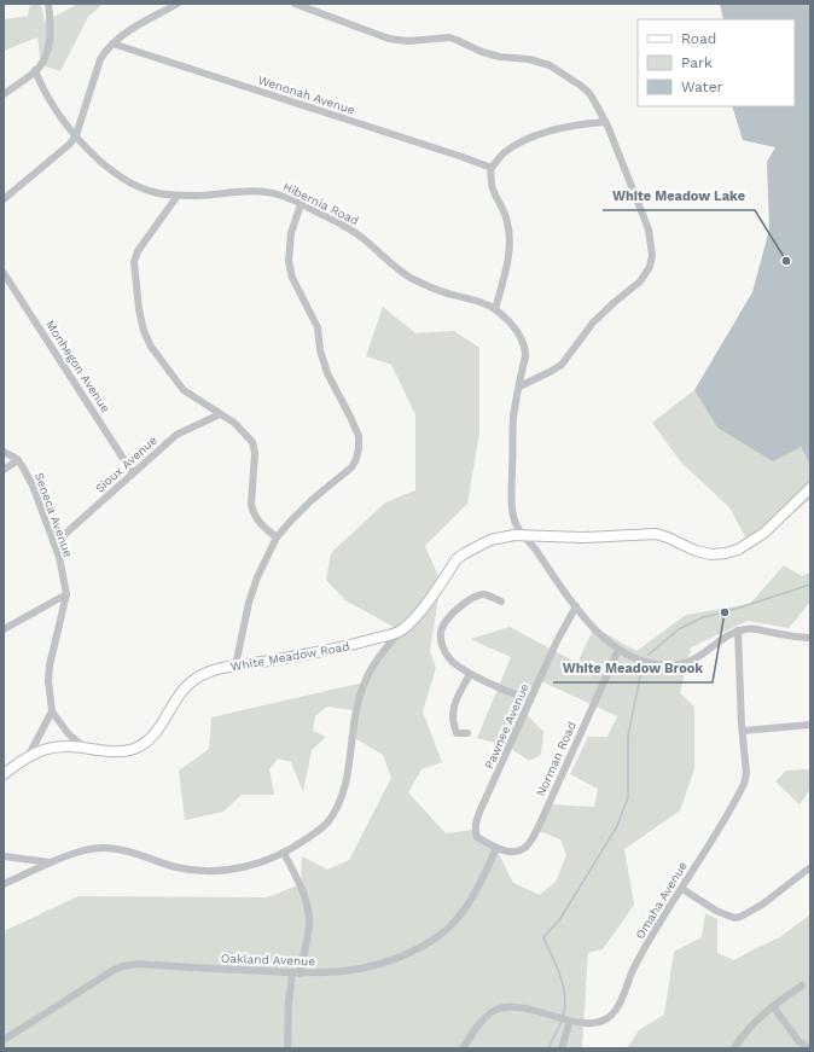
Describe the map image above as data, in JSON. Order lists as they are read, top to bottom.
{
  "streets": {
    "street": [
      "Wenonah Avenue",
      "Hibernia Road",
      "Monhegon Avenue",
      "Sioux Avenue",
      "Seneca Avenue",
      "White Meadow Road",
      "Pawnee Avenue",
      "Norman Road",
      "Omaha Avenue",
      "Oakland Avenue"
    ]
  },
  "crossings": [
    ["Monhegon Avenue", "Sioux Avenue"],
    ["Sioux Avenue", "Seneca Avenue"],
    ["Seneca Avenue", "White Meadow Road"],
    ["Pawnee Avenue", "Norman Road"],
    ["Pawnee Avenue", "Oakland Avenue"],
    ["Norman Road", "Oakland Avenue"]
  ],
  "places": ["White Meadow Lake", "White Meadow Brook"],
  "legend": ["Road", "Park", "Water"]
}
